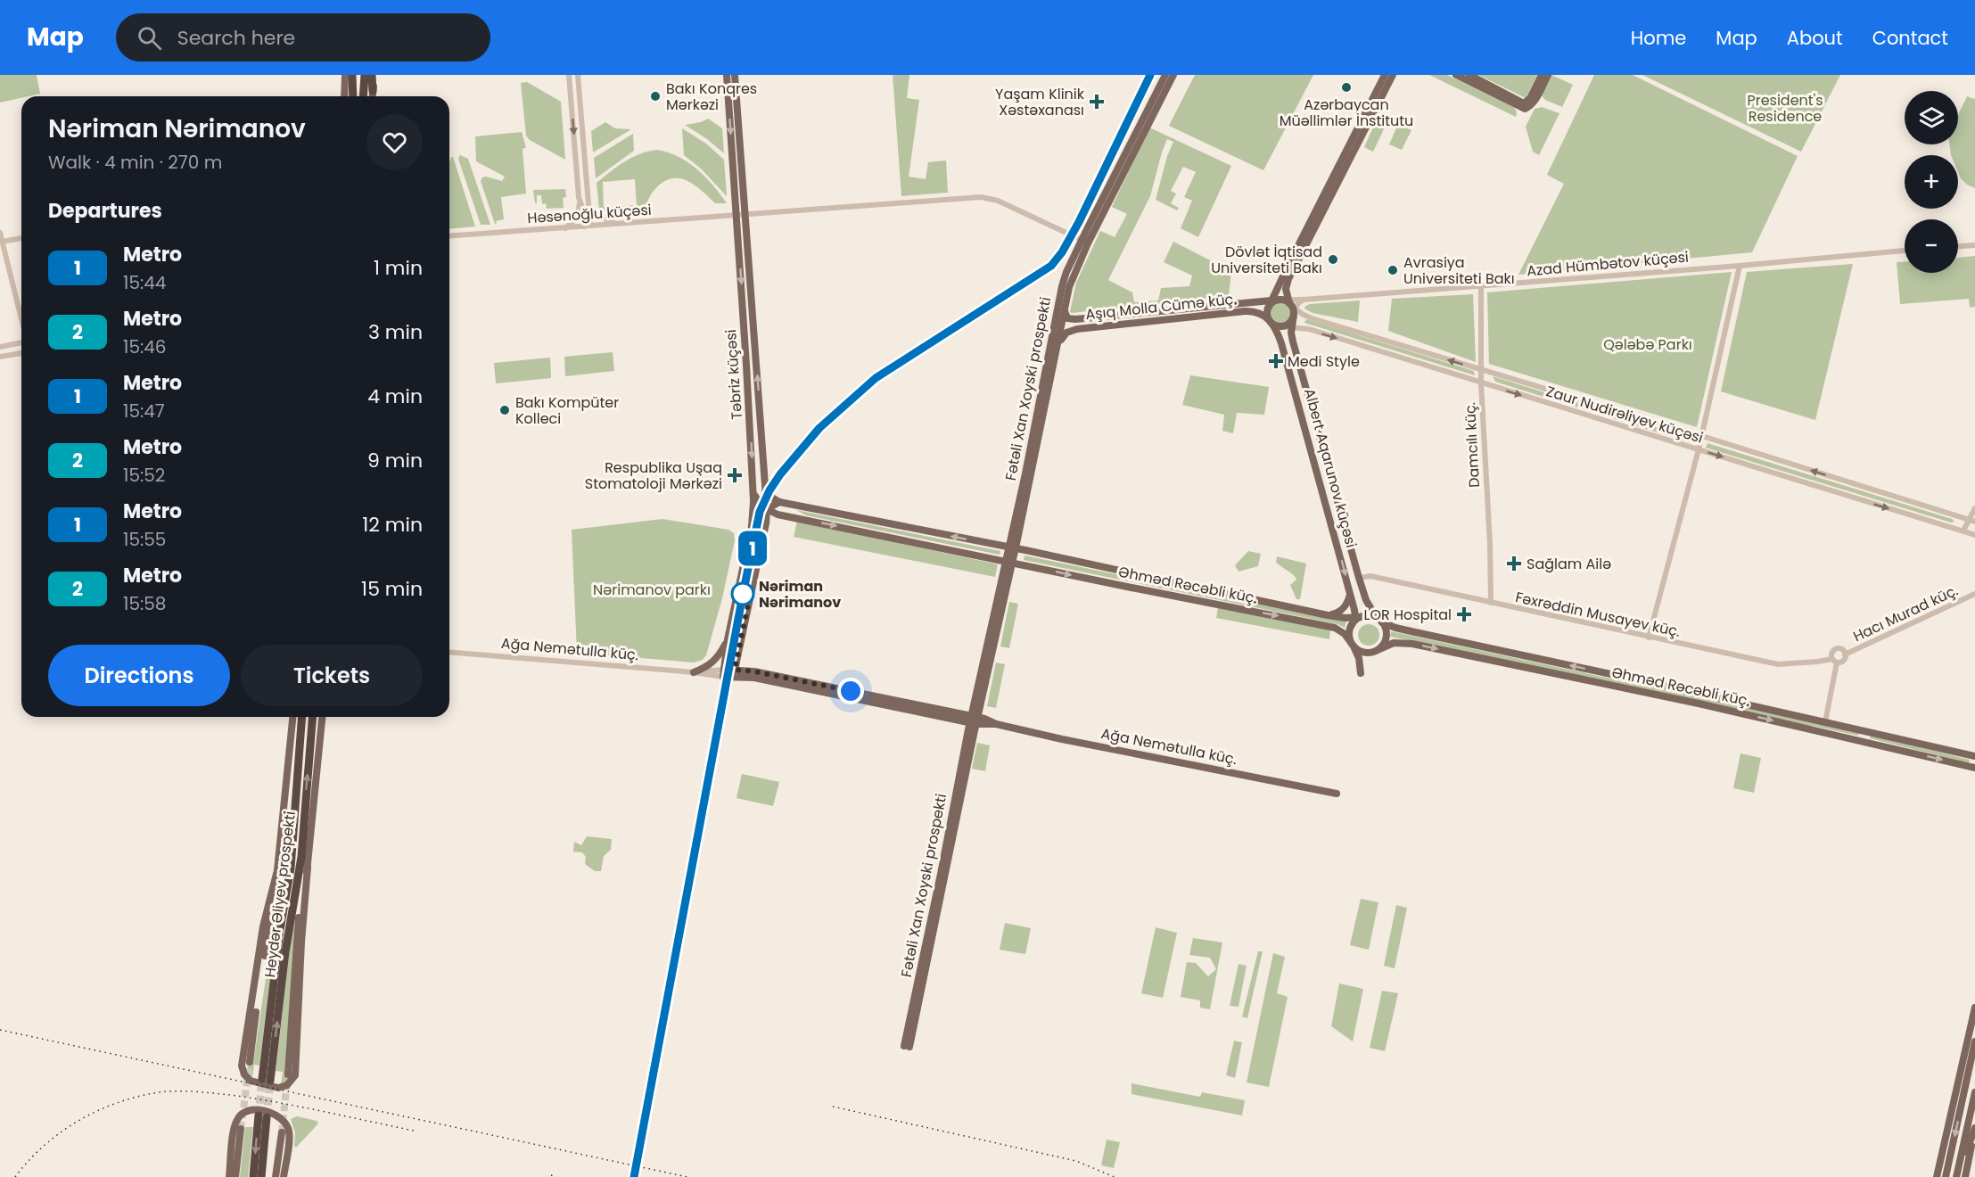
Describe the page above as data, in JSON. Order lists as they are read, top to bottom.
{
  "streets": {
    "highway": ["Heydər Əliyev prospekti"],
    "main road": [
      "Aşıq Molla Cümə küç.",
      "Təbriz küçəsi",
      "Fətəli Xan Xoyski prospekti",
      "Albert Aqarunov küçəsi",
      "Əhməd Rəcəbli küç.",
      "Ağa Nemətulla küç."
    ],
    "street": [
      "Həsənoğlu küçəsi",
      "Azad Hümbətov küçəsi",
      "Zaur Nudirəliyev küçəsi",
      "Damcılı küç.",
      "Hacı Murad küç.",
      "Fəxrəddin Musayev küç."
    ]
  },
  "crossings": [
    ["Həsənoğlu küçəsi", "Təbriz küçəsi"],
    ["Azad Hümbətov küçəsi", "Aşıq Molla Cümə küç."],
    ["Azad Hümbətov küçəsi", "Zaur Nudirəliyev küçəsi"],
    ["Azad Hümbətov küçəsi", "Damcılı küç."],
    ["Azad Hümbətov küçəsi", "Albert Aqarunov küçəsi"],
    ["Aşıq Molla Cümə küç.", "Fətəli Xan Xoyski prospekti"],
    ["Aşıq Molla Cümə küç.", "Zaur Nudirəliyev küçəsi"],
    ["Aşıq Molla Cümə küç.", "Albert Aqarunov küçəsi"],
    ["Təbriz küçəsi", "Əhməd Rəcəbli küç."],
    ["Təbriz küçəsi", "Ağa Nemətulla küç."],
    ["Fətəli Xan Xoyski prospekti", "Əhməd Rəcəbli küç."],
    ["Fətəli Xan Xoyski prospekti", "Ağa Nemətulla küç."],
    ["Zaur Nudirəliyev küçəsi", "Damcılı küç."],
    ["Zaur Nudirəliyev küçəsi", "Albert Aqarunov küçəsi"],
    ["Damcılı küç.", "Fəxrəddin Musayev küç."],
    ["Albert Aqarunov küçəsi", "Əhməd Rəcəbli küç."],
    ["Albert Aqarunov küçəsi", "Fəxrəddin Musayev küç."],
    ["Hacı Murad küç.", "Fəxrəddin Musayev küç."]
  ],
  "parks": ["President's Residence", "Qələbə Parkı", "Nərimanov parkı"],
  "places": {
    "other": [
      "Azərbaycan Müəllimlər İnstitutu",
      "Bakı Konqres Mərkəzi",
      "Dövlət İqtisad Universiteti Bakı",
      "Avrasiya Universiteti Bakı",
      "Bakı Kompüter Kolleci",
      "Nəriman Nərimanov"
    ],
    "health": [
      "Yaşam Klinik Xəstəxanası",
      "Medi Style",
      "Respublika Uşaq Stomatoloji Mərkəzi",
      "Sağlam Ailə",
      "LOR Hospital"
    ]
  },
  "lines": ["metro line 1"],
  "page": {
    "header": "Map",
    "search": "Search here",
    "nav": [
      "Home",
      "Map",
      "About",
      "Contact"
    ],
    "on_map": "1",
    "map_buttons": ["+", "−"],
    "heading": [
      ["Nəriman Nərimanov", "Walk · 4 min · 270 m"],
      "Departures"
    ],
    "list": [
      {
        "mark": "1",
        "name": "Metro",
        "note": "15:44",
        "value": "1 min"
      },
      {
        "mark": "2",
        "name": "Metro",
        "note": "15:46",
        "value": "3 min"
      },
      {
        "mark": "1",
        "name": "Metro",
        "note": "15:47",
        "value": "4 min"
      },
      {
        "mark": "2",
        "name": "Metro",
        "note": "15:52",
        "value": "9 min"
      },
      {
        "mark": "1",
        "name": "Metro",
        "note": "15:55",
        "value": "12 min"
      },
      {
        "mark": "2",
        "name": "Metro",
        "note": "15:58",
        "value": "15 min"
      }
    ],
    "buttons": ["Directions", "Tickets"]
  }
}
